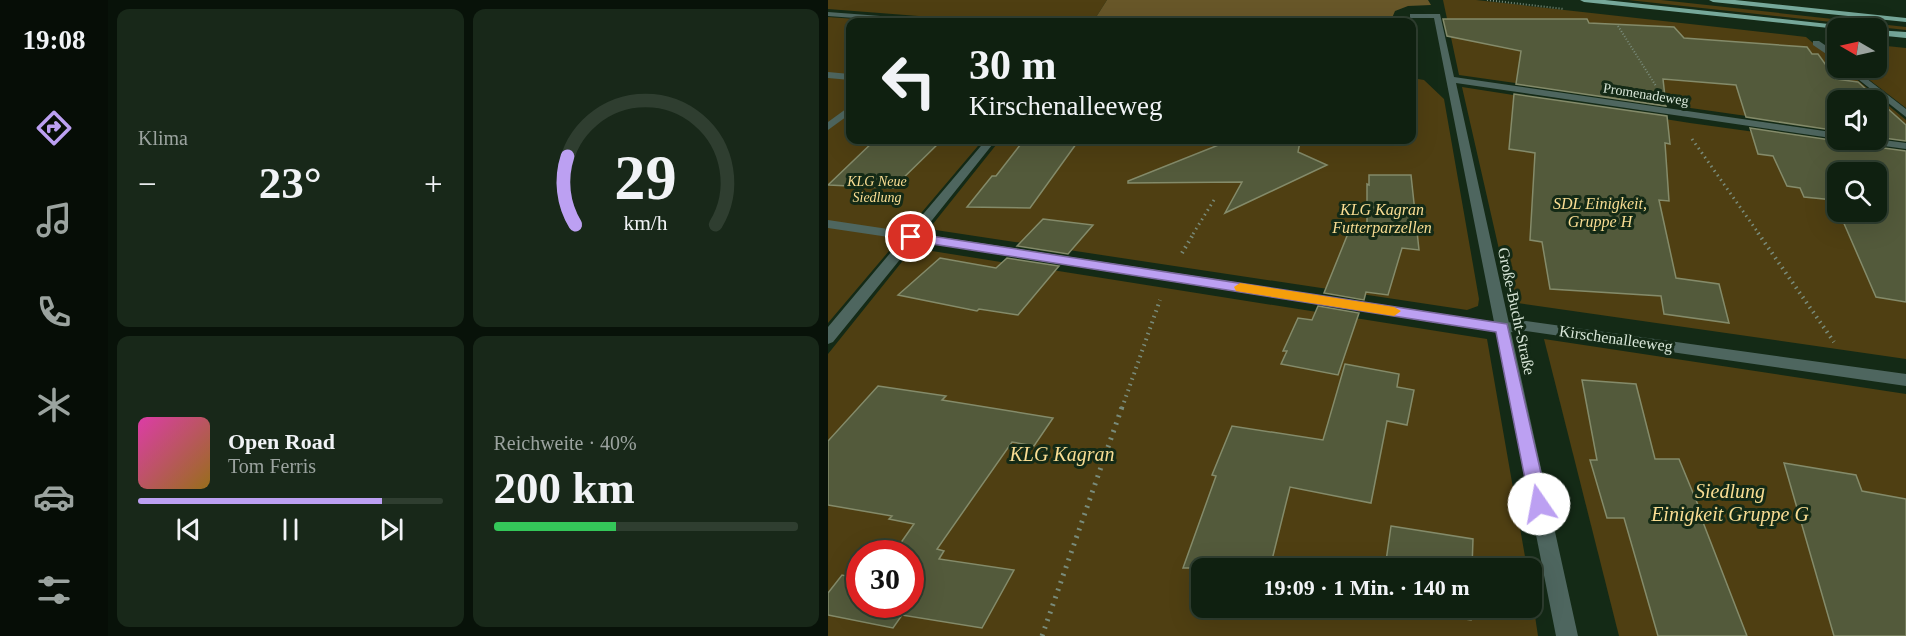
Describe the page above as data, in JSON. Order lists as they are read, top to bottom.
{
  "streets": {
    "street": ["Promenadeweg", "Große-Bucht-Straße", "Kirschenalleeweg"]
  },
  "crossings": [
    ["Promenadeweg", "Große-Bucht-Straße"],
    ["Große-Bucht-Straße", "Kirschenalleeweg"]
  ],
  "parks": [
    "KLG Neue Siedlung",
    "SDL Einigkeit, Gruppe H",
    "KLG Kagran Futterparzellen",
    "KLG Kagran",
    "Siedlung Einigkeit Gruppe G"
  ],
  "north": "left",
  "page": {
    "tabs": "19:08",
    "tile": [
      "Klima",
      ["Reichweite · 40%", "200 km"]
    ],
    "turn": ["30 m", "Kirschenalleeweg"],
    "heat": ["−", "23°", "+"],
    "song": ["Open Road", "Tom Ferris"],
    "limit": "30",
    "trip": "19:09 · 1 Min. · 140 m",
    "gauge": ["29", "km/h"]
  }
}
